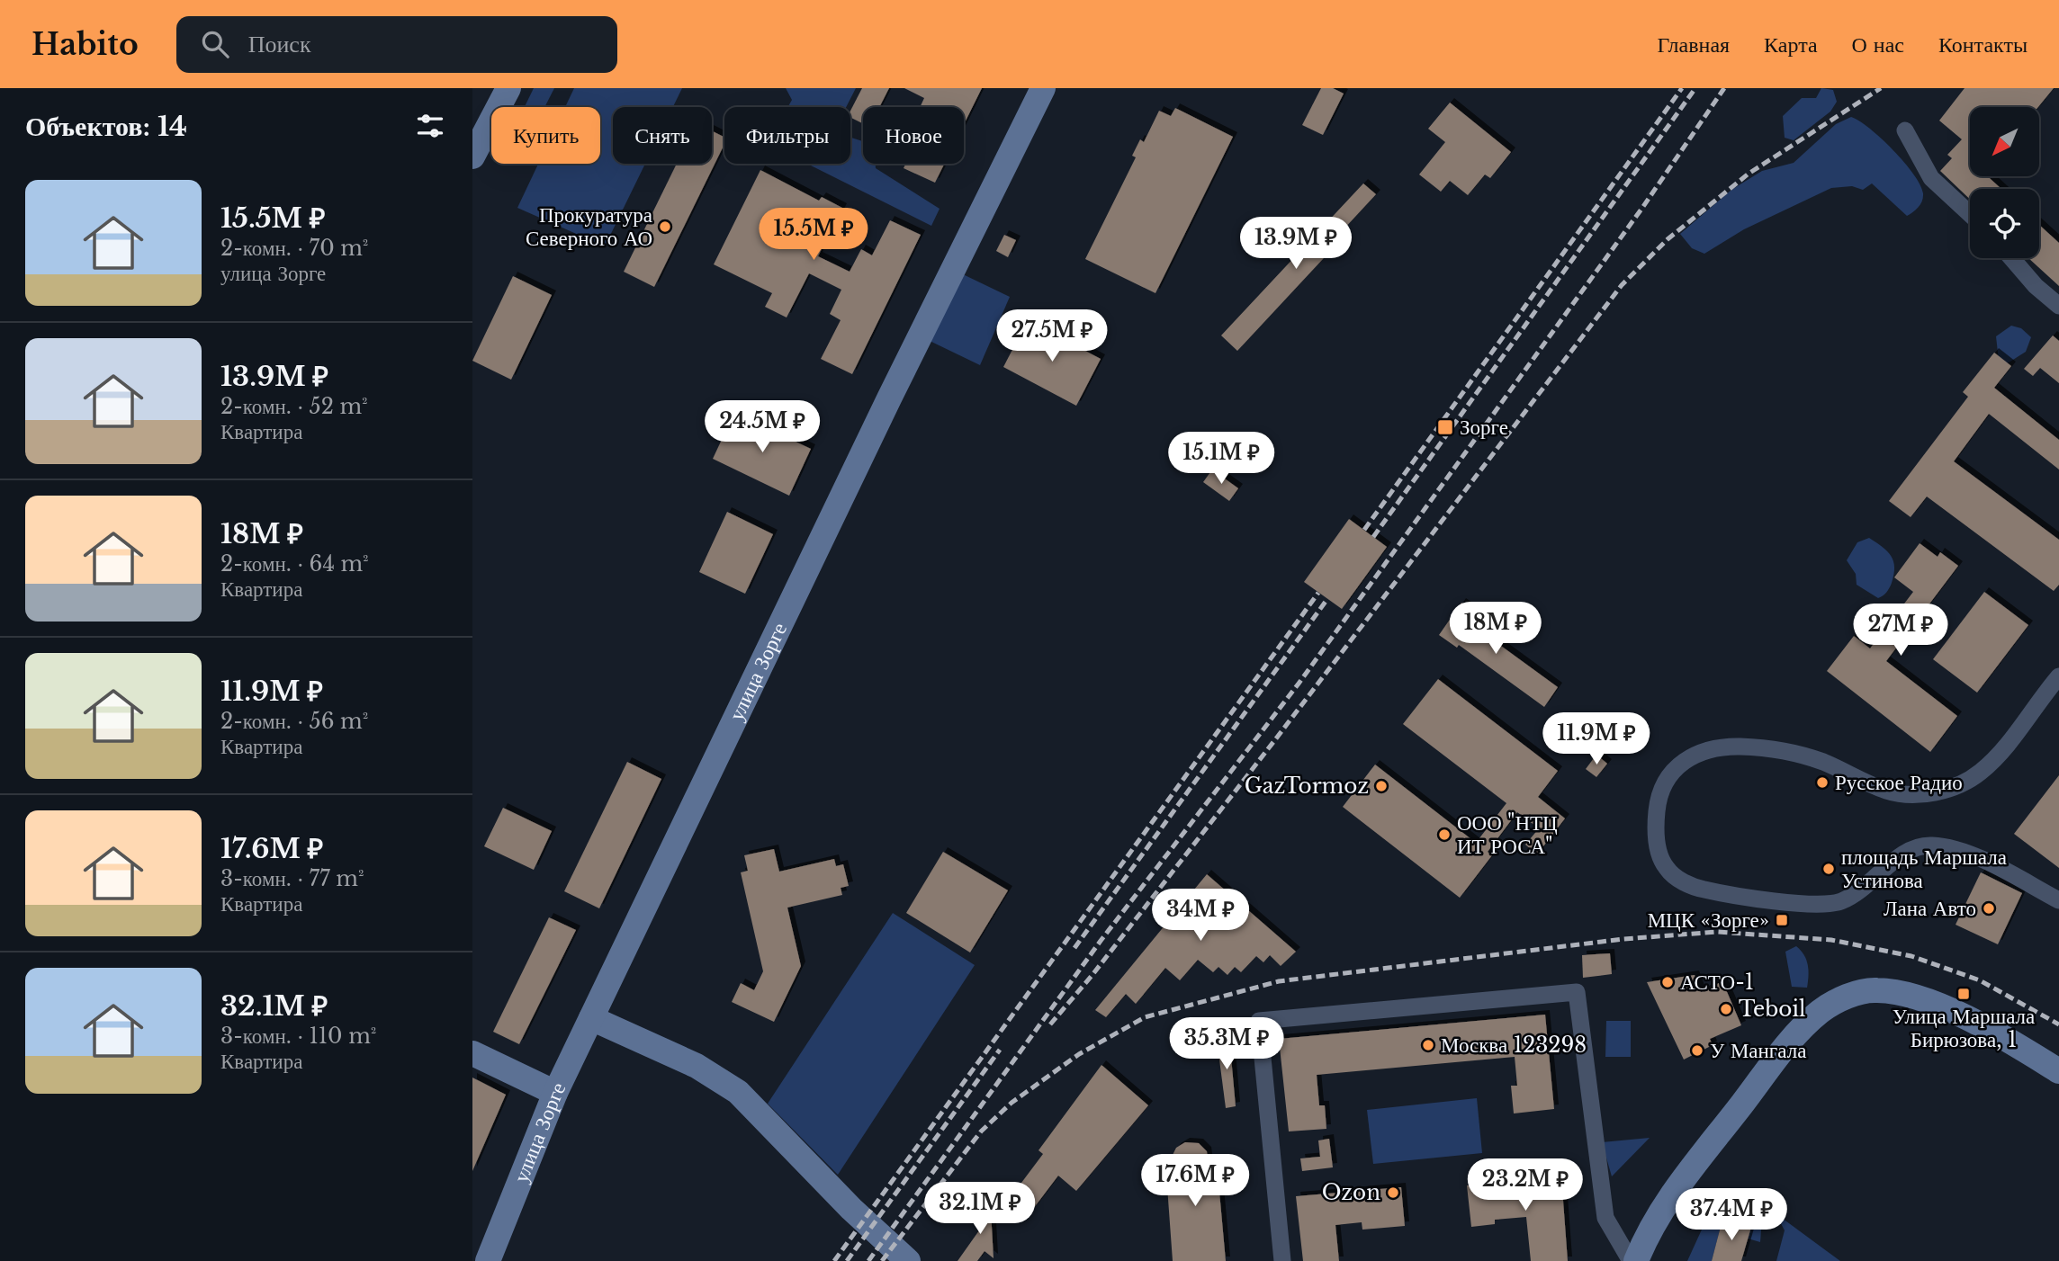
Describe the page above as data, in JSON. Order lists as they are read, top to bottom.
{
  "streets": {
    "street": ["улица Зорге"]
  },
  "places": {
    "other": [
      "Прокуратура Северного АО",
      "Русское Радио",
      "GazTormoz",
      "ООО \"НТЦ ИТ РОСА\"",
      "площадь Маршала Устинова",
      "Лана Авто",
      "АСТО-1",
      "Teboil",
      "Москва 123298",
      "У Мангала",
      "Ozon"
    ],
    "transit": ["Зорге", "МЦК «Зорге»", "Улица Маршала Бирюзова, 1"]
  },
  "north": "bottom left",
  "page": {
    "header": "Habito",
    "search": "Поиск",
    "nav": [
      "Главная",
      "Карта",
      "О нас",
      "Контакты"
    ],
    "heading": "Объектов: 14",
    "chip": [
      "Купить",
      "Снять",
      "Фильтры",
      "Новое"
    ],
    "list": [
      {
        "name": "15.5M ₽",
        "note": "2-комн. · 70 m² · улица Зорге"
      },
      {
        "name": "13.9M ₽",
        "note": "2-комн. · 52 m² · Квартира"
      },
      {
        "name": "18M ₽",
        "note": "2-комн. · 64 m² · Квартира"
      },
      {
        "name": "11.9M ₽",
        "note": "2-комн. · 56 m² · Квартира"
      },
      {
        "name": "17.6M ₽",
        "note": "3-комн. · 77 m² · Квартира"
      },
      {
        "name": "32.1M ₽",
        "note": "3-комн. · 110 m² · Квартира"
      }
    ],
    "price": [
      "15.5M ₽",
      "13.9M ₽",
      "27.5M ₽",
      "24.5M ₽",
      "15.1M ₽",
      "18M ₽",
      "27M ₽",
      "11.9M ₽",
      "34M ₽",
      "35.3M ₽",
      "17.6M ₽",
      "23.2M ₽",
      "32.1M ₽",
      "37.4M ₽"
    ]
  }
}
